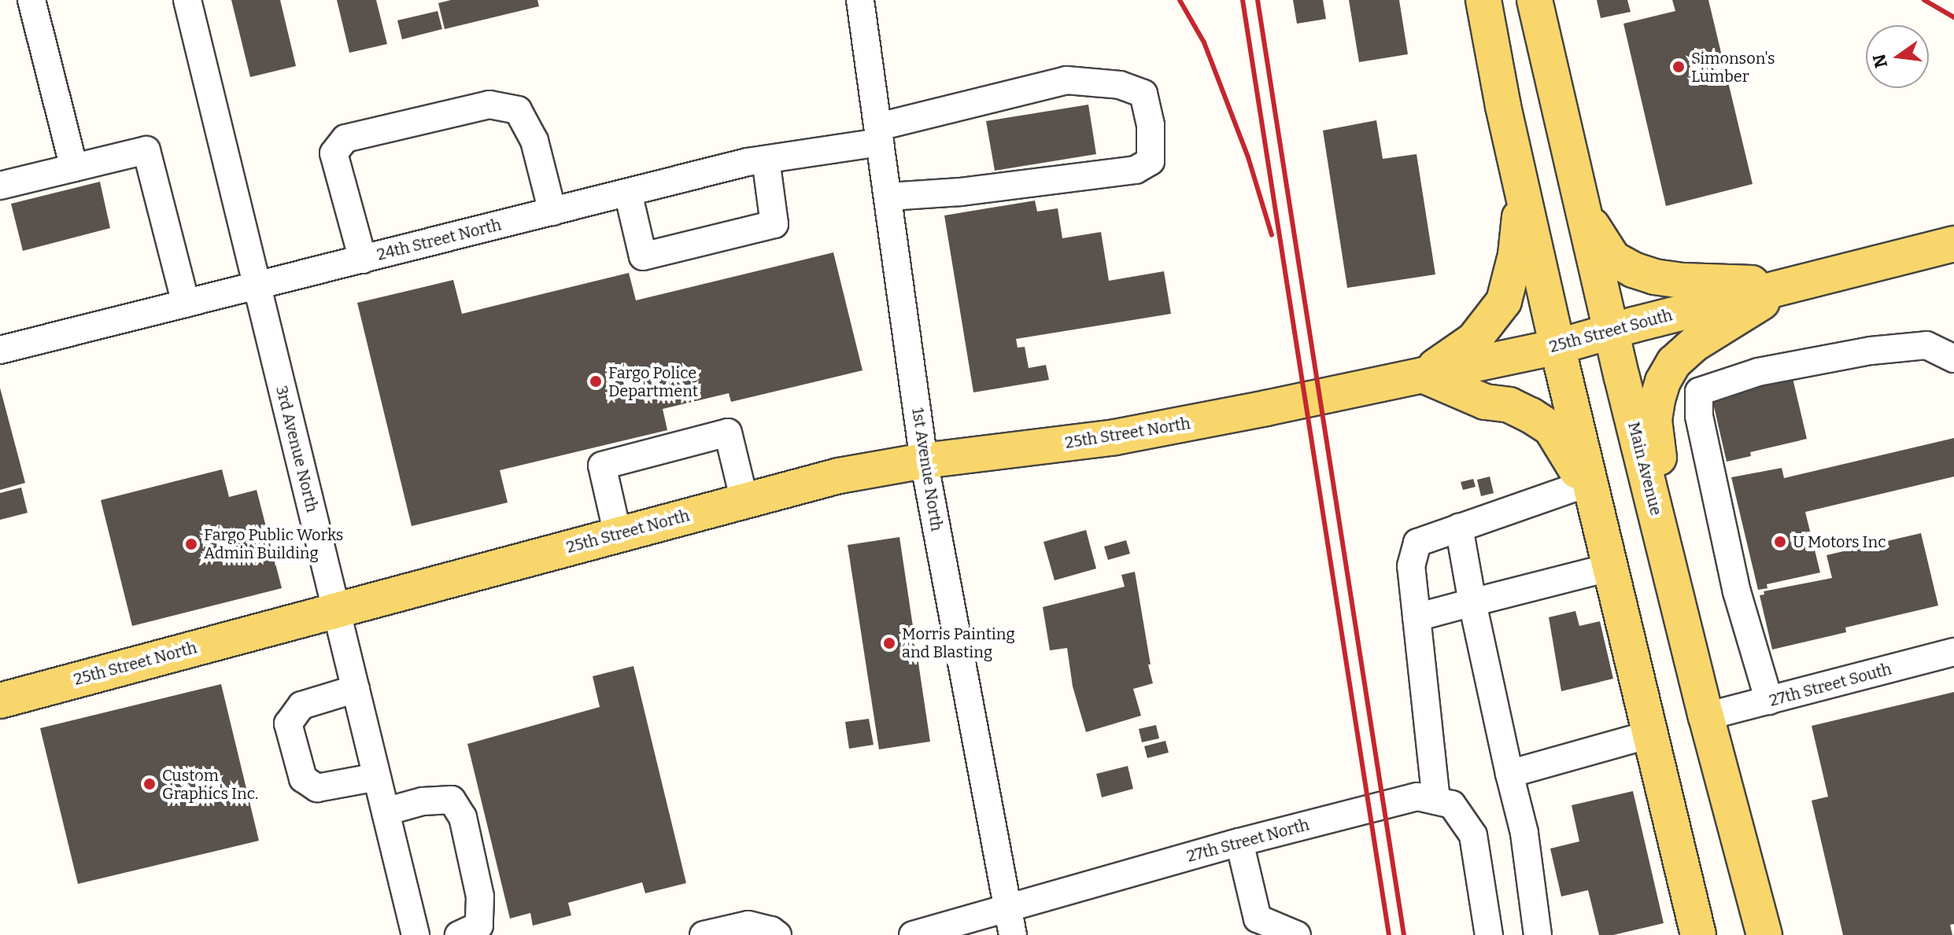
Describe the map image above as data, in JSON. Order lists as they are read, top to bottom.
{
  "streets": {
    "main road": ["25th Street South", "25th Street North", "Main Avenue"],
    "street": [
      "24th Street North",
      "3rd Avenue North",
      "1st Avenue North",
      "27th Street South",
      "27th Street North"
    ]
  },
  "crossings": [
    ["24th Street North", "3rd Avenue North"],
    ["24th Street North", "1st Avenue North"],
    ["25th Street South", "25th Street North"],
    ["25th Street South", "Main Avenue"],
    ["25th Street North", "3rd Avenue North"],
    ["25th Street North", "1st Avenue North"],
    ["Main Avenue", "27th Street South"],
    ["1st Avenue North", "27th Street North"]
  ],
  "places": [
    "Simonson's Lumber",
    "Fargo Police Department",
    "U Motors Inc",
    "Fargo Public Works Admin Building",
    "Morris Painting and Blasting",
    "Custom Graphics Inc."
  ],
  "north": "left"
}
